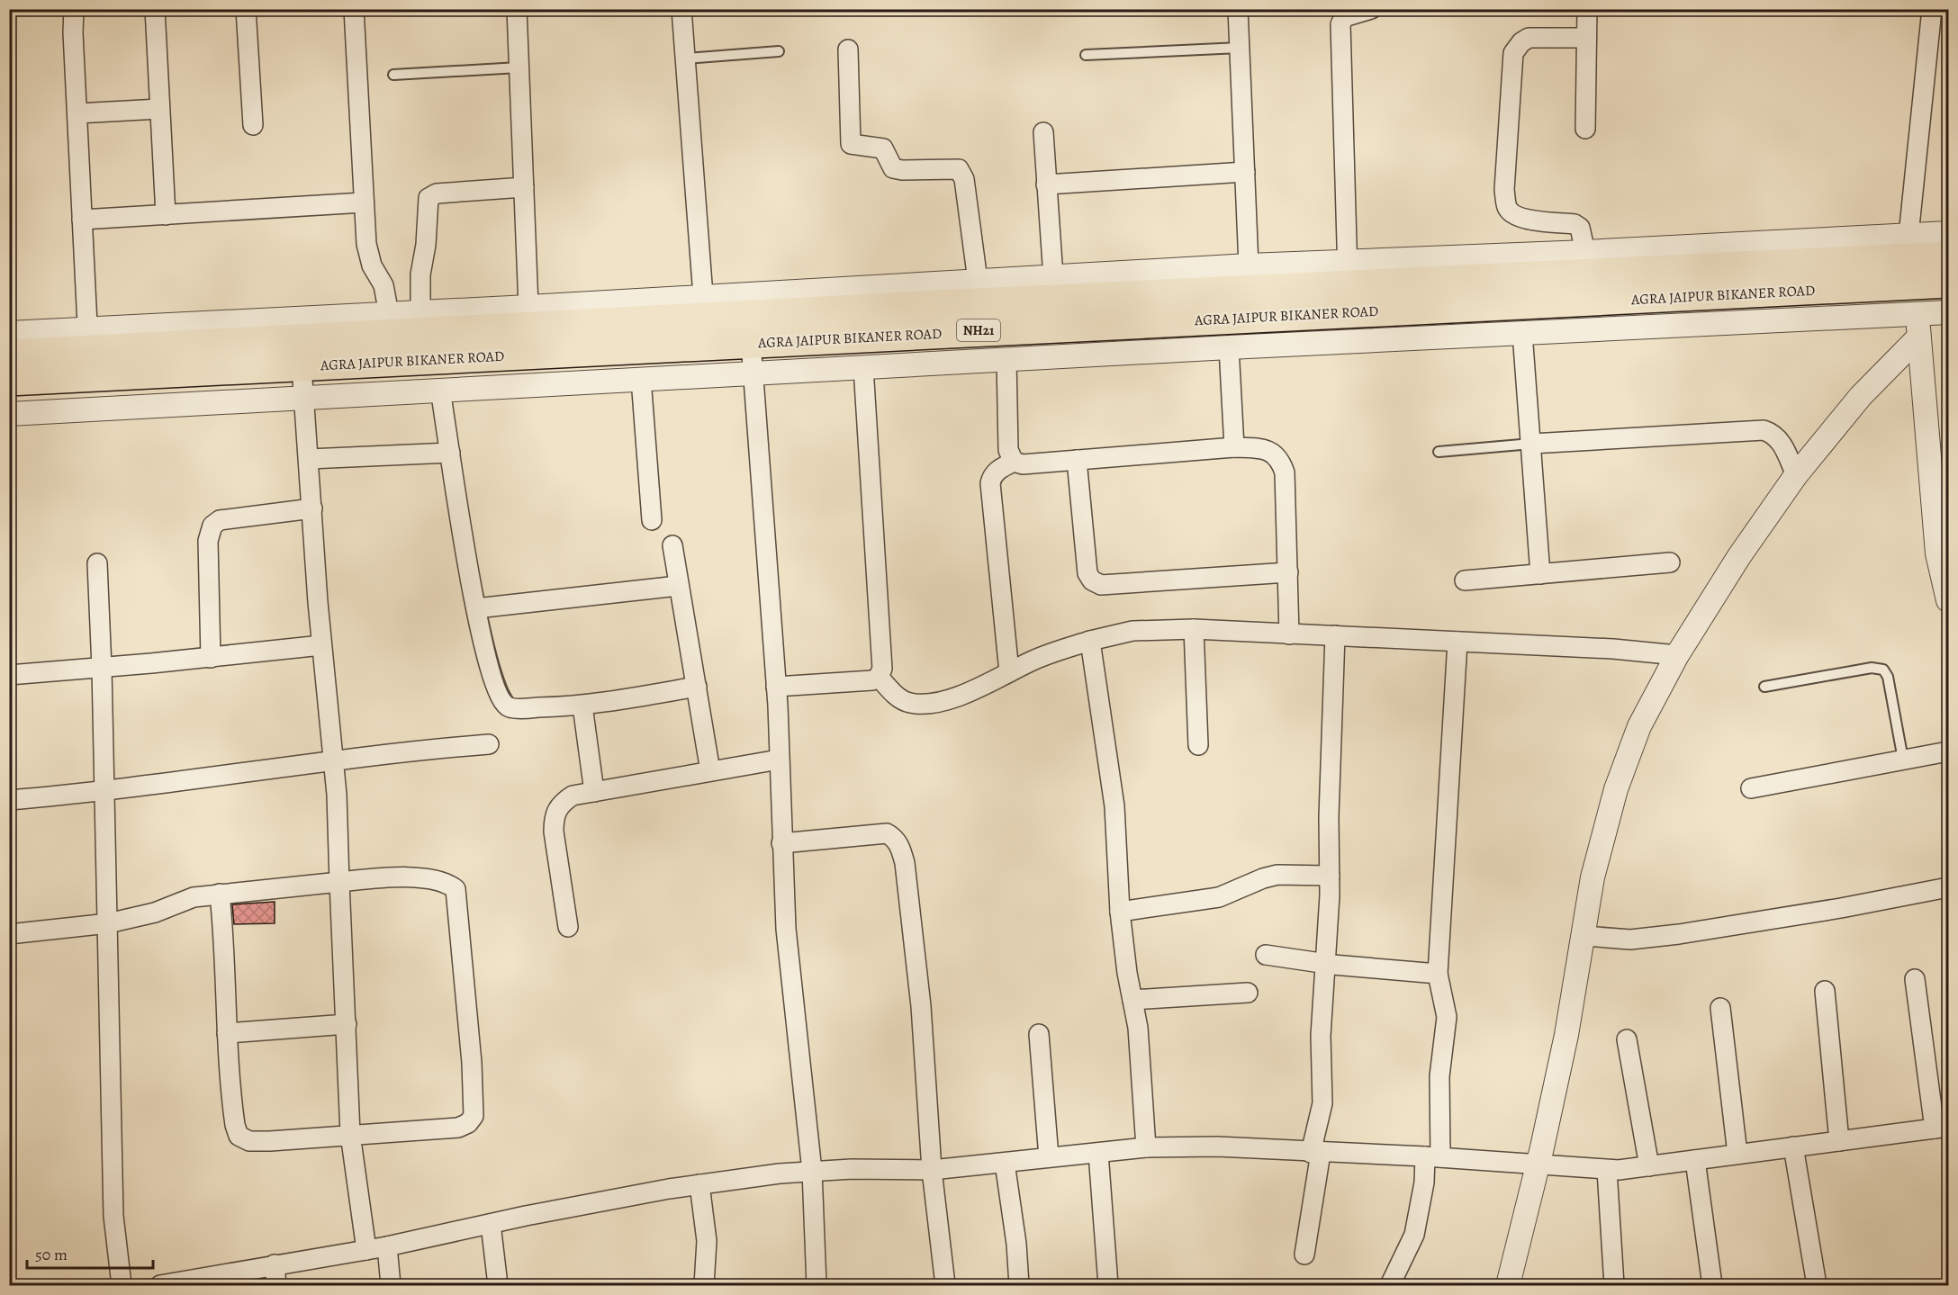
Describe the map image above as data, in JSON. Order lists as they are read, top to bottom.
{
  "streets": {
    "highway": ["AGRA JAIPUR BIKANER ROAD", "NH21"]
  },
  "scale_bar": "50 m"
}
